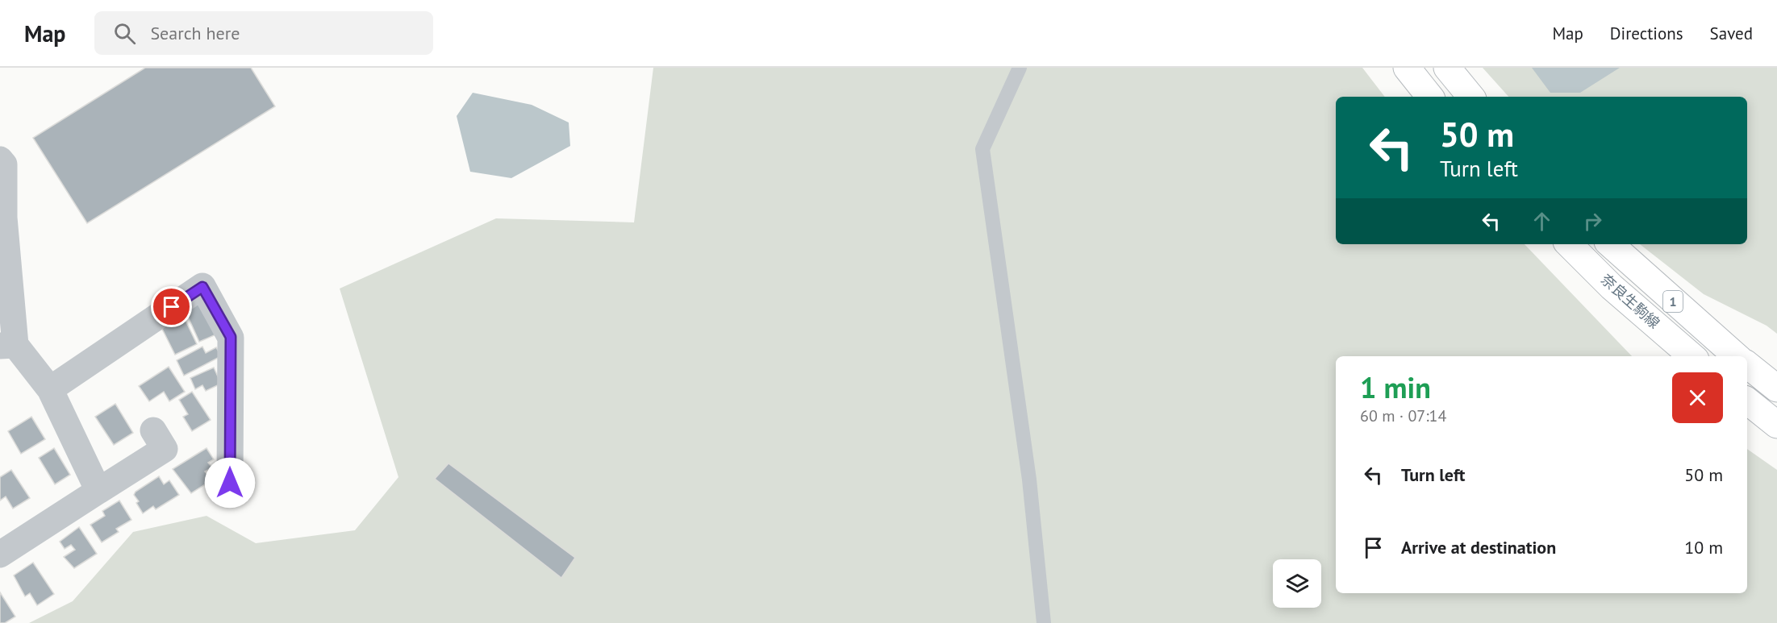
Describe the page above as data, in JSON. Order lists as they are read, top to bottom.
{
  "streets": {
    "main road": ["奈良生駒線", "1"]
  },
  "page": {
    "header": "Map",
    "search": "Search here",
    "nav": ["Map", "Directions", "Saved"],
    "turn": ["50 m", "Turn left"],
    "heading": ["1 min", "60 m · 07:14"],
    "list": [
      {
        "name": "Turn left",
        "value": "50 m"
      },
      {
        "name": "Arrive at destination",
        "value": "10 m"
      }
    ]
  }
}
